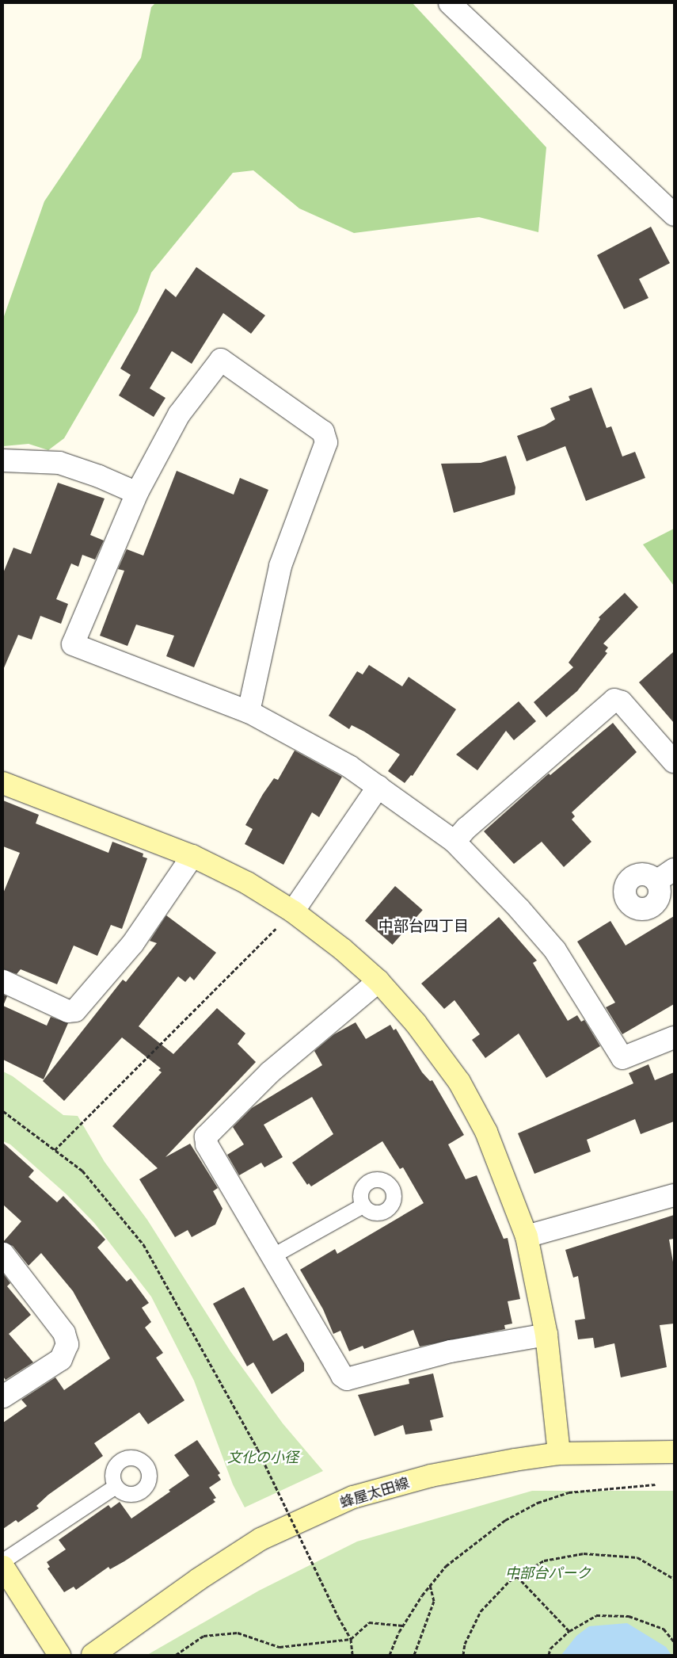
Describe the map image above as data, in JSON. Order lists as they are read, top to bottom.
{
  "streets": {
    "street": ["蜂屋太田線"]
  },
  "districts": ["中部台四丁目"],
  "parks": ["文化の小径", "中部台パーク"]
}
